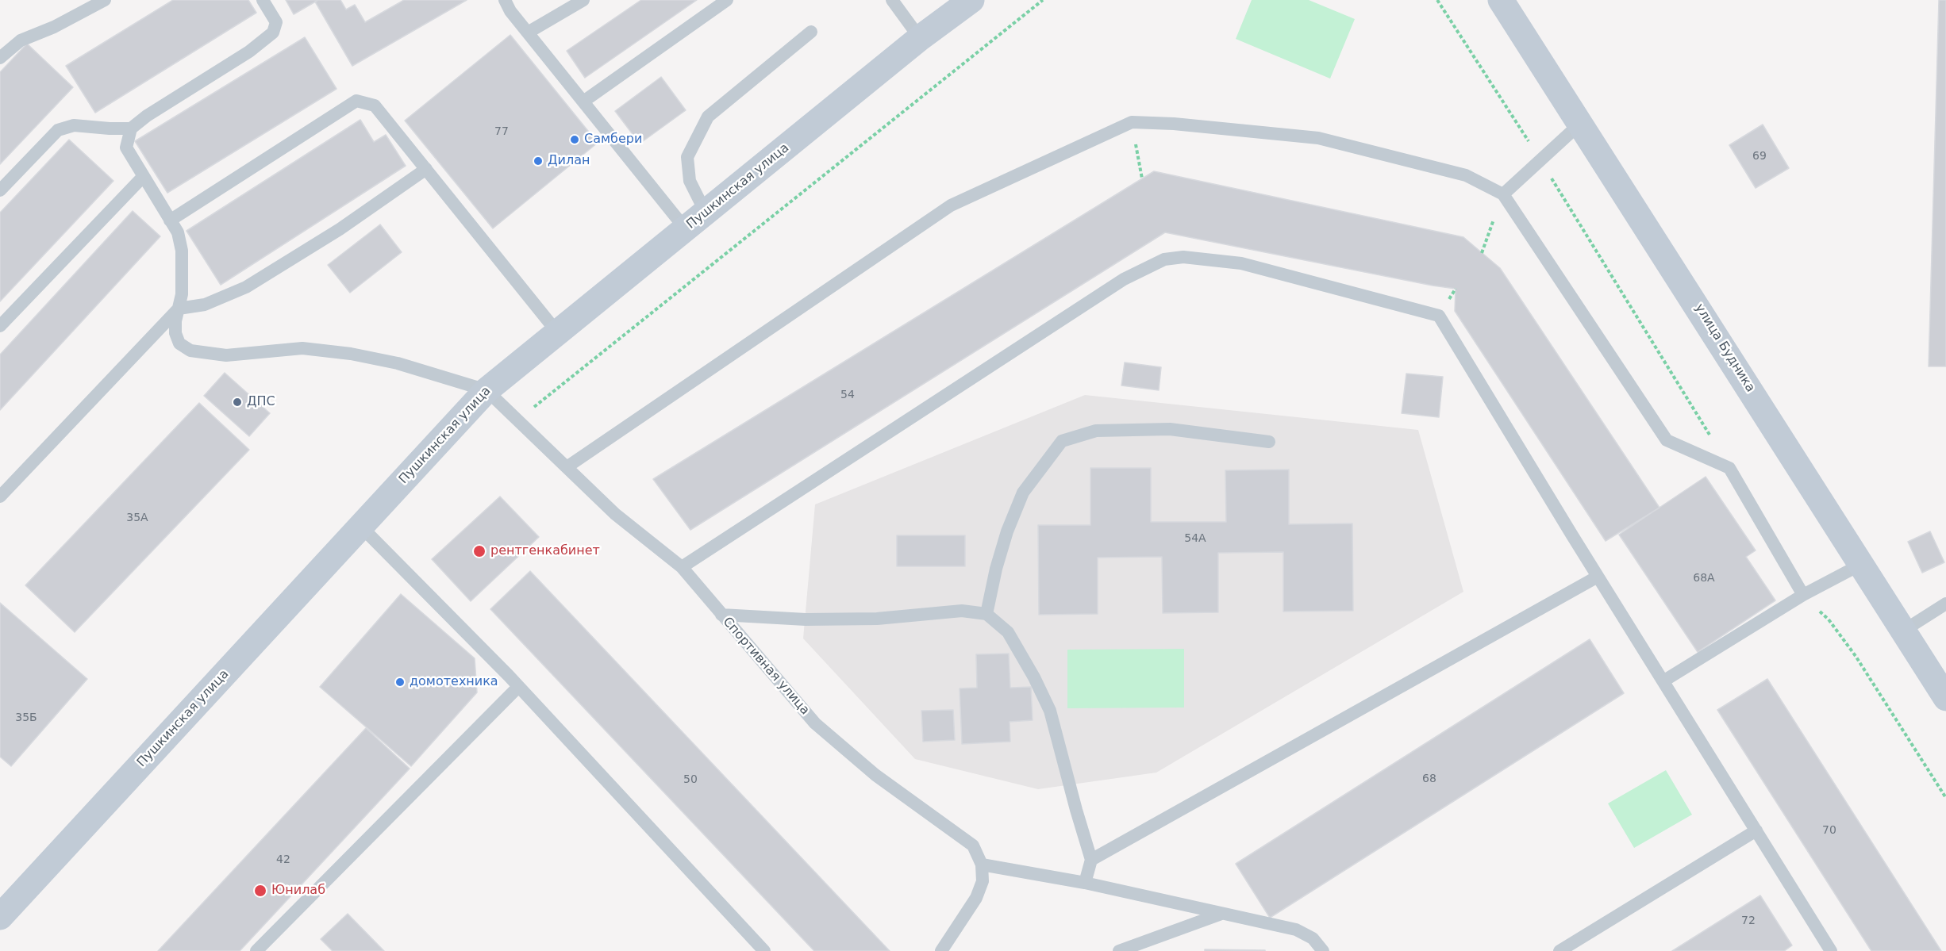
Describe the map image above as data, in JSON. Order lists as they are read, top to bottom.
{
  "streets": {
    "main road": ["Пушкинская улица", "улица Будника"],
    "lane": ["Спортивная улица"]
  },
  "crossings": [
    ["Пушкинская улица", "Спортивная улица"]
  ],
  "places": [
    "Самбери",
    "Дилан",
    "ДПС",
    "рентгенкабинет",
    "домотехника",
    "Юнилаб"
  ],
  "house_numbers": [
    "77",
    "69",
    "54",
    "35А",
    "54А",
    "68А",
    "35Б",
    "68",
    "50",
    "70",
    "42",
    "72"
  ]
}
